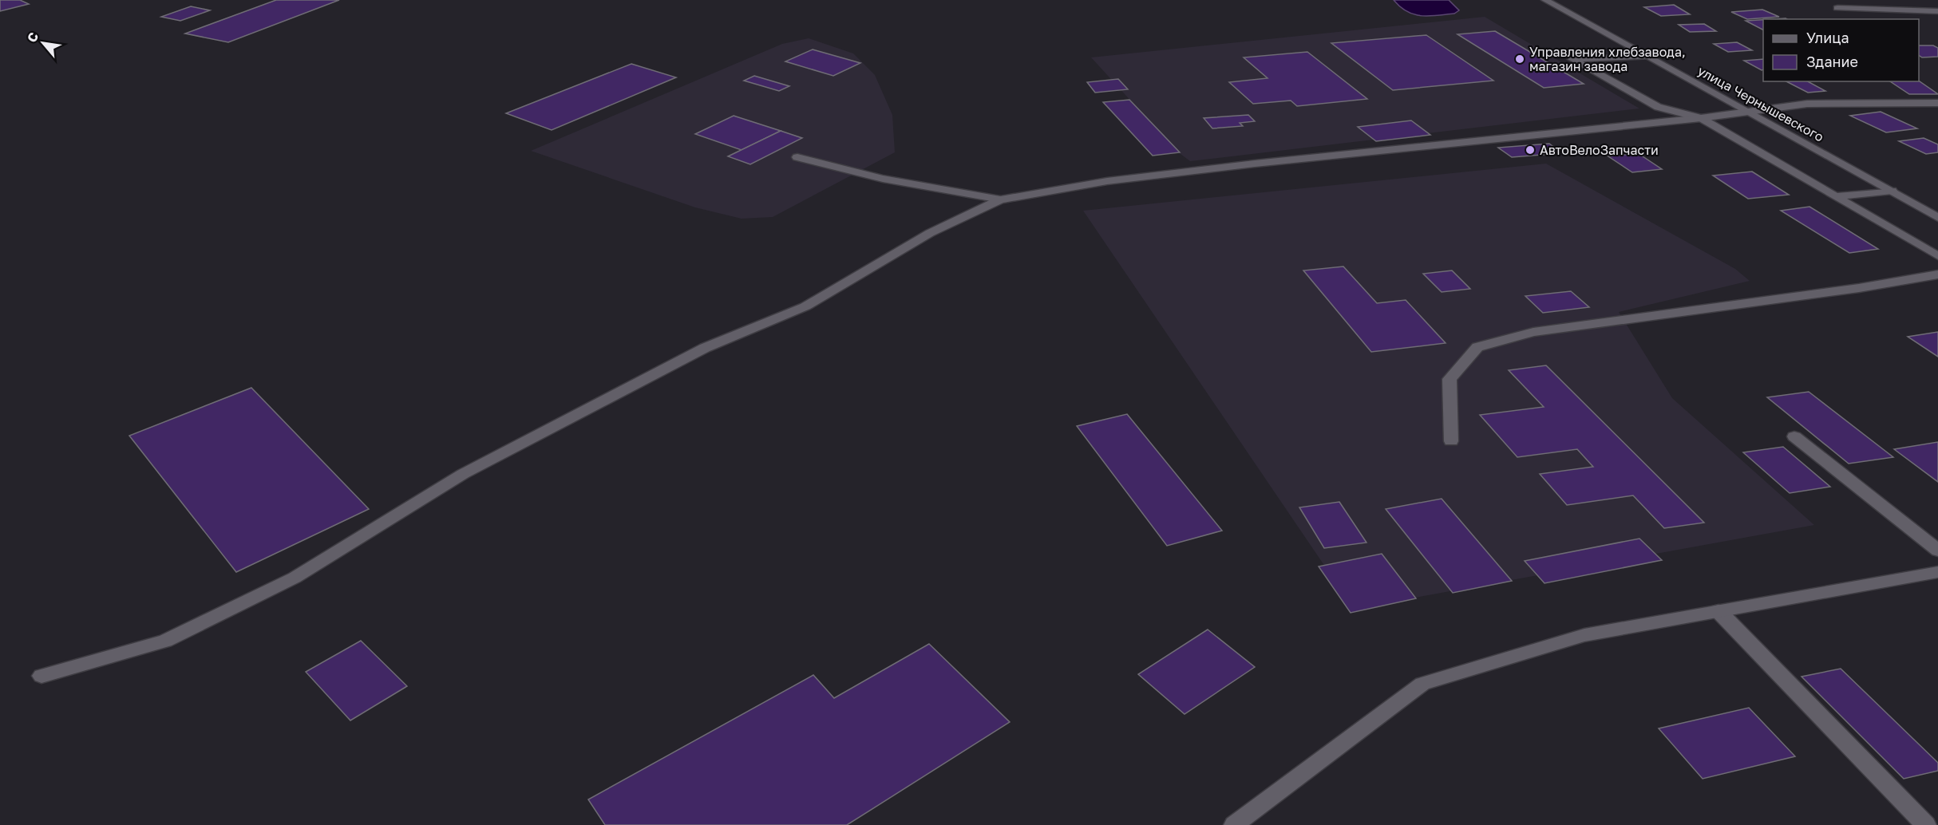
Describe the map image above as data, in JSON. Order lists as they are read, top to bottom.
{
  "streets": {
    "street": ["улица Чернышевского"]
  },
  "places": ["Управления хлебзавода, магазин завода", "АвтоВелоЗапчасти"],
  "legend": ["Улица", "Здание"],
  "north": "top left"
}
